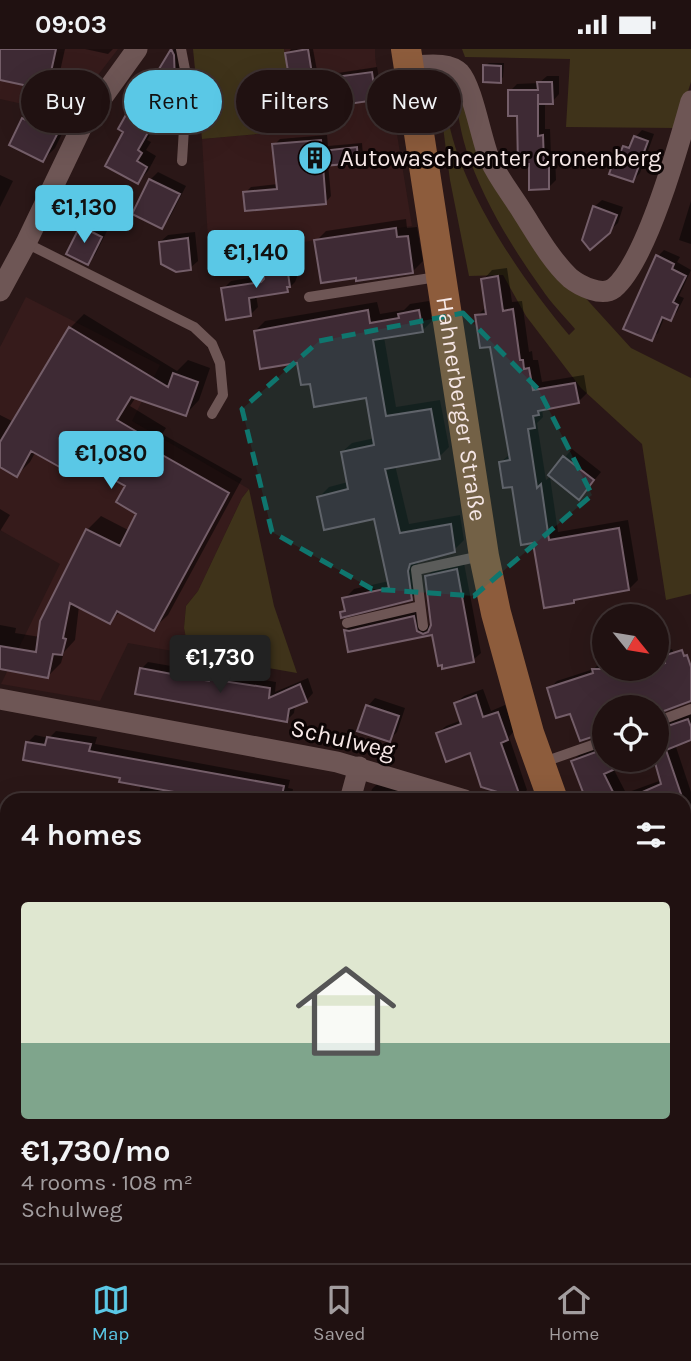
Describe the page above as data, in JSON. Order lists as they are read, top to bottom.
{
  "streets": {
    "main road": ["Hahnerberger Straße"],
    "street": ["Schulweg"]
  },
  "places": {
    "building": ["Autowaschcenter Cronenberg"]
  },
  "north": "bottom right",
  "page": {
    "status": "09:03",
    "chip": [
      "Buy",
      "Rent",
      "Filters",
      "New"
    ],
    "price": [
      "€1,130",
      "€1,140",
      "€1,080",
      "€1,730"
    ],
    "heading": "4 homes",
    "list": [
      {
        "name": "€1,730/mo",
        "note": "4 rooms · 108 m² · Schulweg"
      }
    ],
    "tabs": ["Map", "Saved", "Home"]
  }
}
